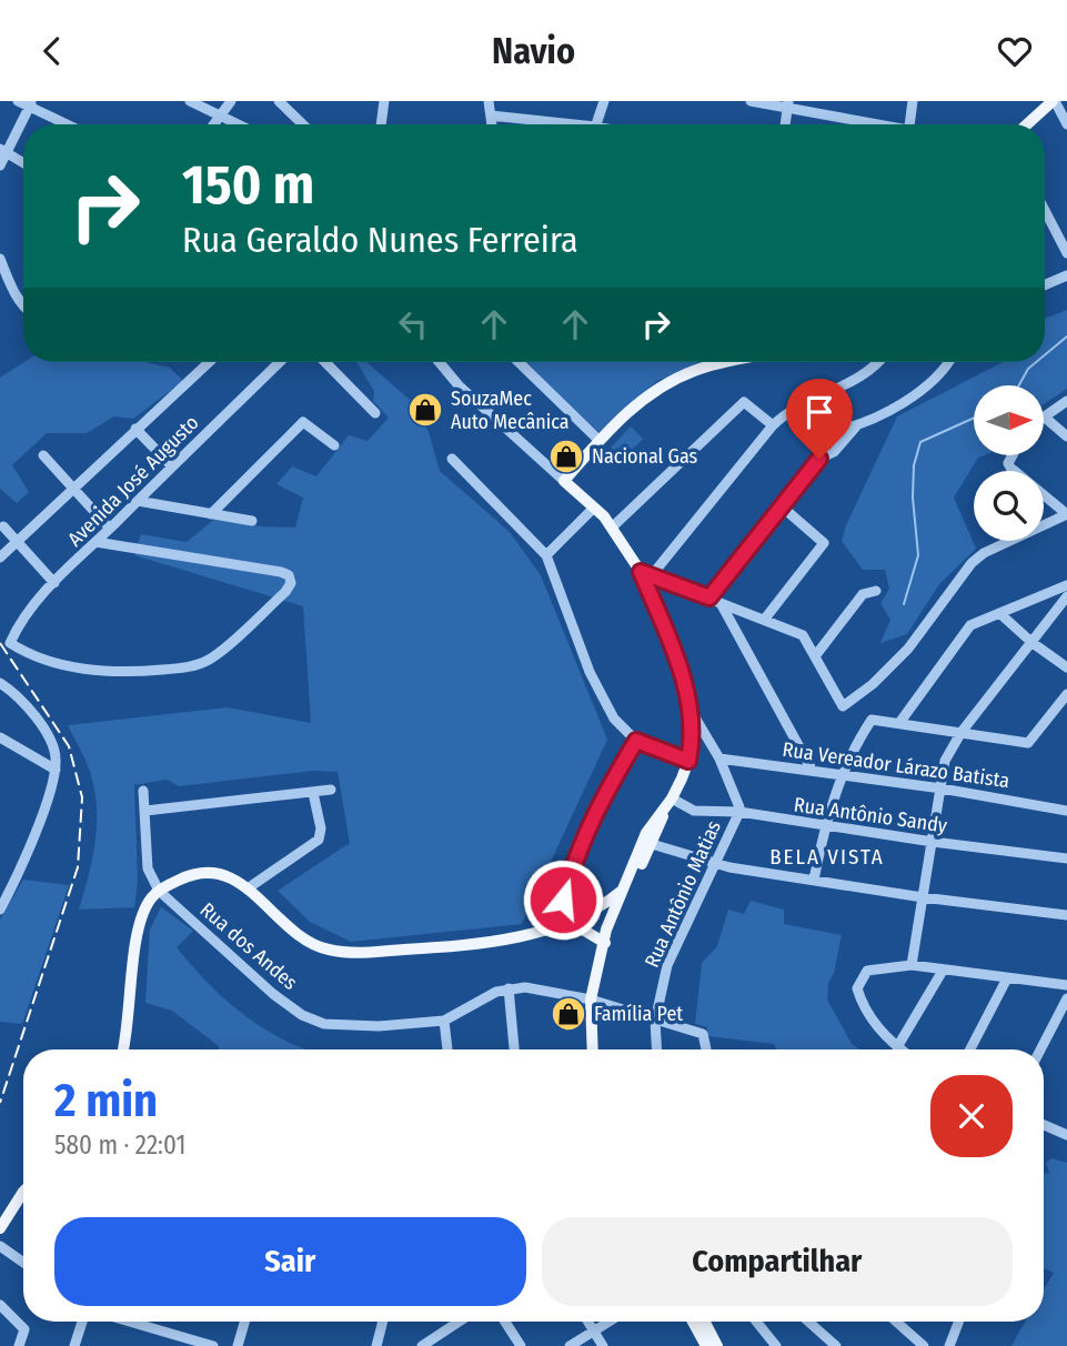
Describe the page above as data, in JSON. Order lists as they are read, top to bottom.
{
  "streets": {
    "street": [
      "Avenida José Augusto",
      "Rua Vereador Lárazo Batista",
      "Rua Antônio Sandy",
      "Rua Antônio Matias",
      "Rua dos Andes"
    ]
  },
  "crossings": [
    ["Rua Vereador Lárazo Batista", "Rua Antônio Matias"],
    ["Rua Antônio Sandy", "Rua Antônio Matias"],
    ["Rua Antônio Matias", "Rua dos Andes"]
  ],
  "districts": ["BELA VISTA"],
  "places": {
    "shop": ["SouzaMec Auto Mecânica", "Nacional Gas", "Família Pet"]
  },
  "north": "right",
  "page": {
    "header": "Navio",
    "turn": ["150 m", "Rua Geraldo Nunes Ferreira"],
    "heading": ["2 min", "580 m · 22:01"],
    "buttons": ["Sair", "Compartilhar"]
  }
}
